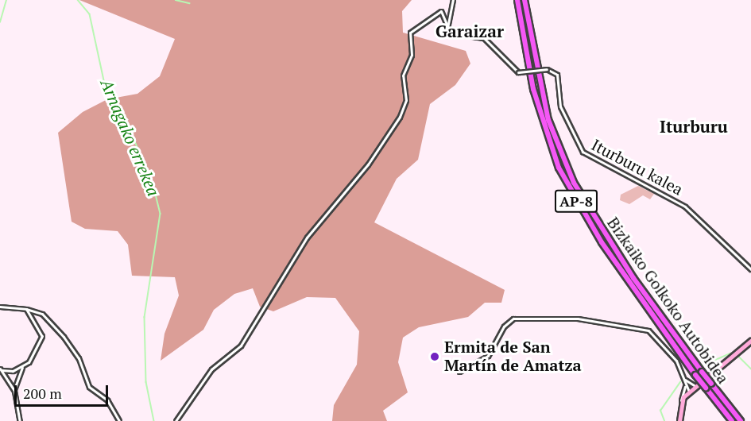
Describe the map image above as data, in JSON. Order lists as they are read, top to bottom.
{
  "streets": {
    "highway": ["AP-8", "Bizkaiko Golkoko Autobidea"],
    "street": ["Iturburu kalea"]
  },
  "districts": ["Garaizar", "Iturburu"],
  "water": ["Arnagako errekea"],
  "places": ["Ermita de San Martín de Amatza"],
  "scale_bar": "200 m"
}
